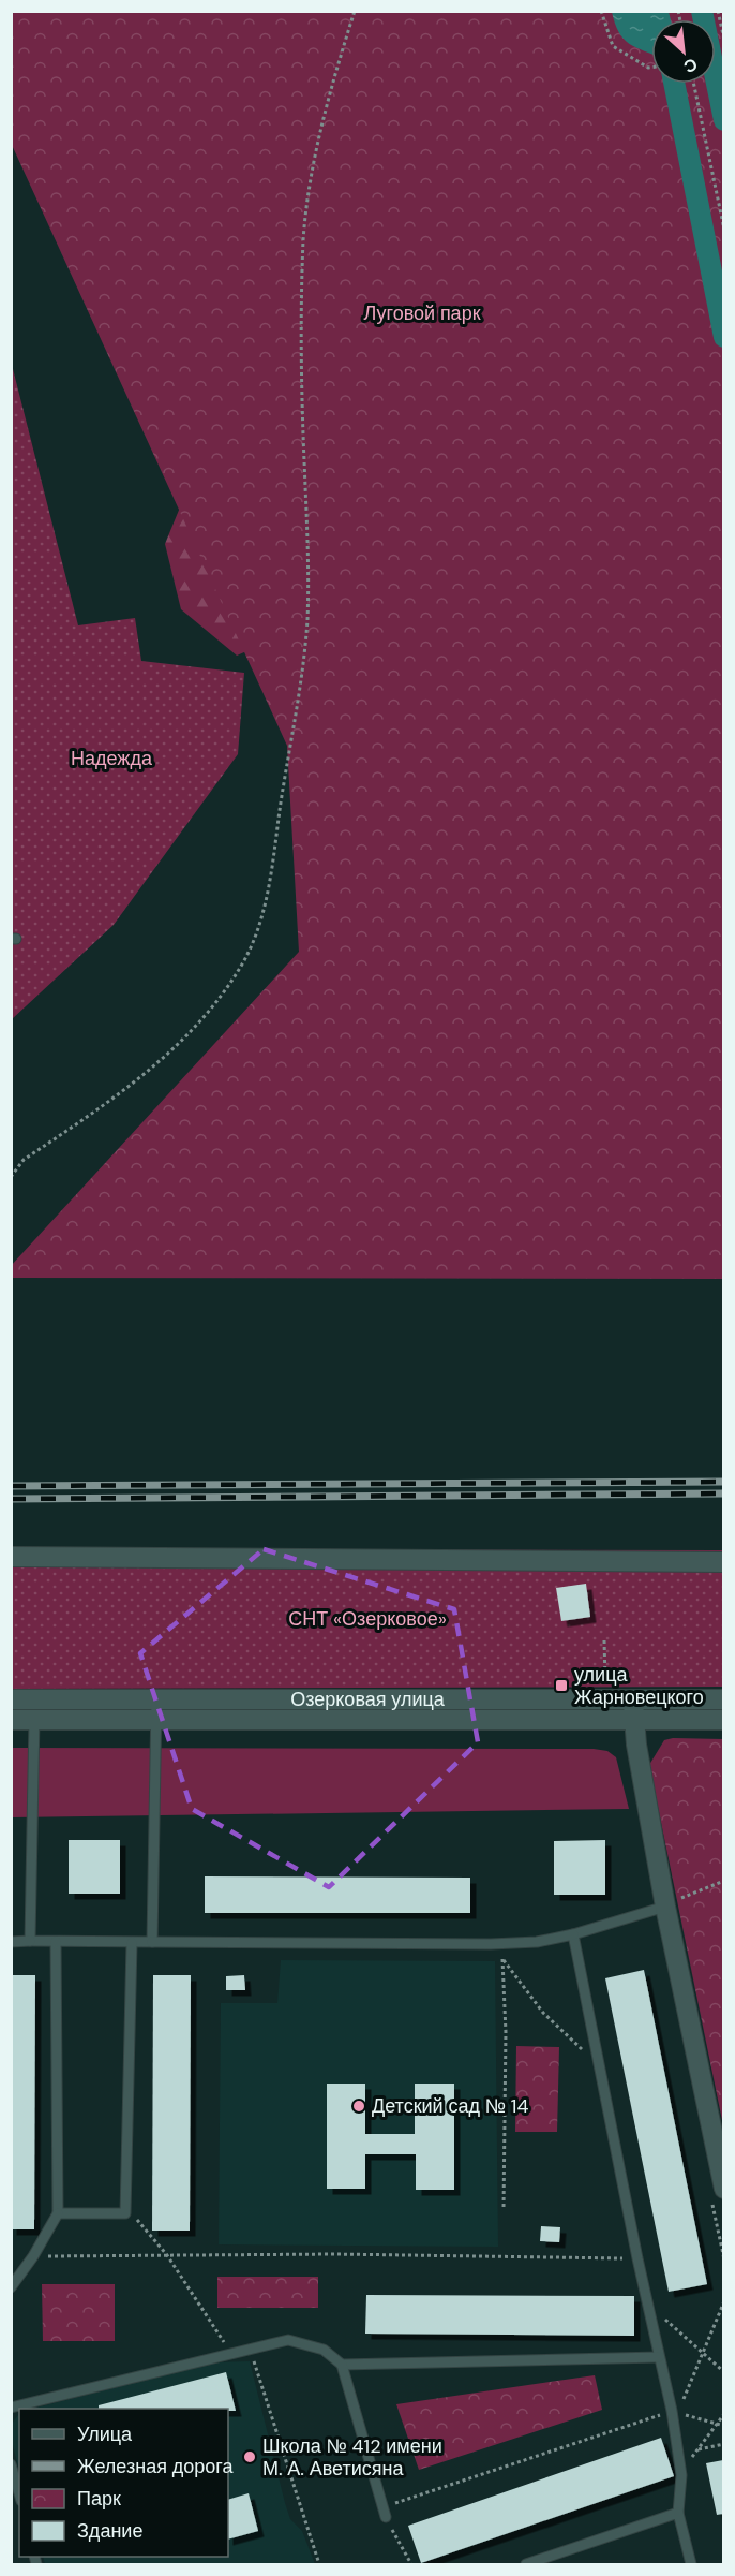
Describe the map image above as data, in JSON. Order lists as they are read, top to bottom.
{
  "streets": {
    "street": ["Озерковая улица"]
  },
  "parks": ["Луговой парк", "Надежда", "СНТ «Озерковое»"],
  "places": {
    "transit": ["улица Жарновецкого"],
    "other": ["Детский сад № 14", "Школа № 412 имени М. А. Аветисяна"]
  },
  "legend": [
    "Улица",
    "Железная дорога",
    "Парк",
    "Здание"
  ],
  "north": "bottom right"
}
